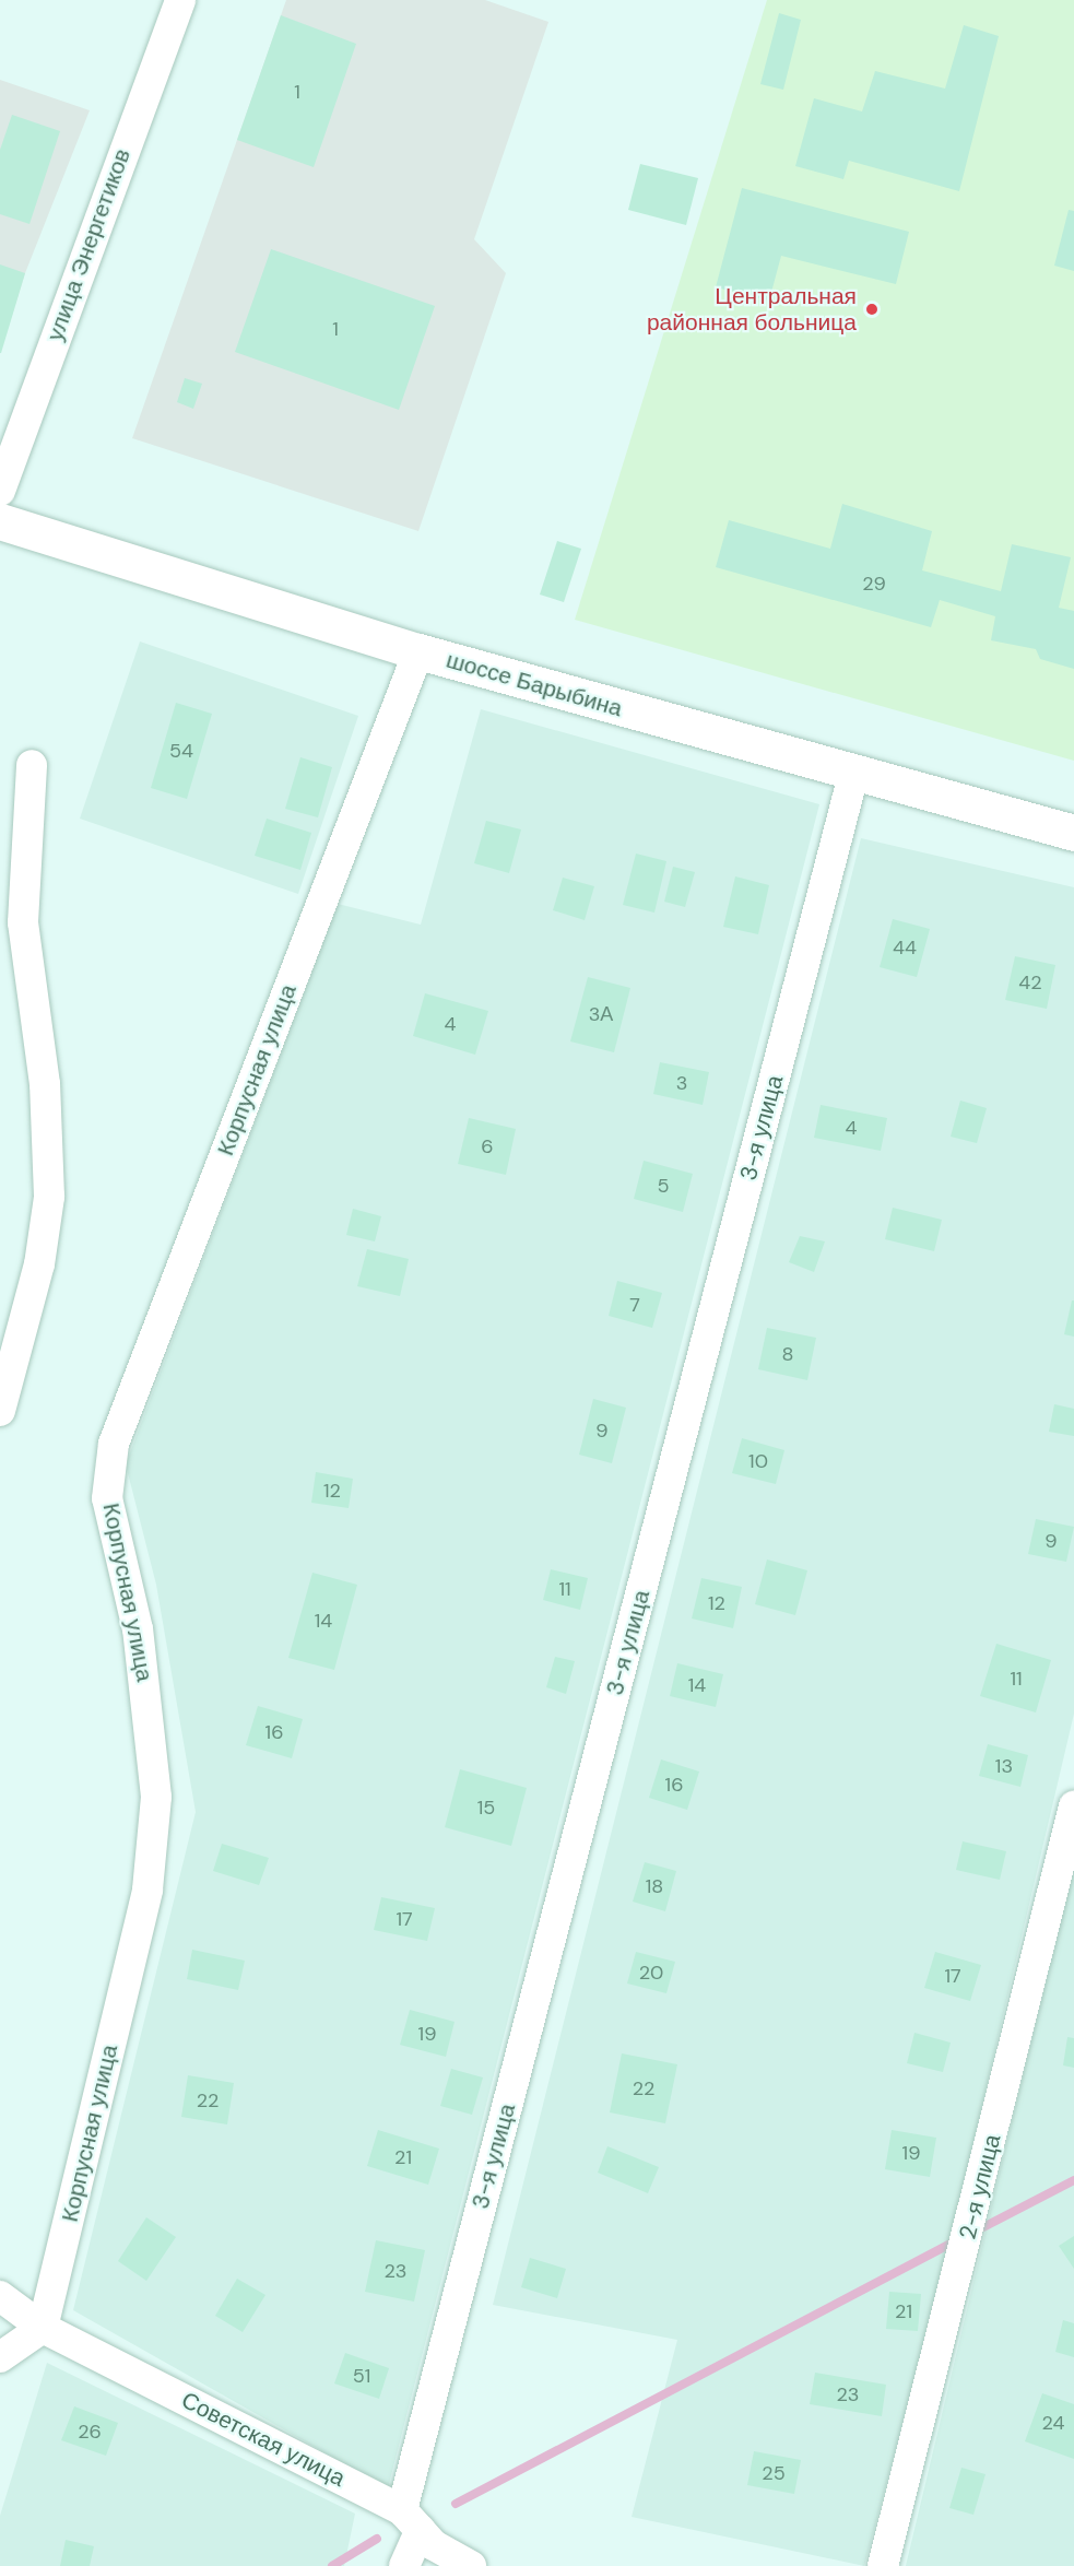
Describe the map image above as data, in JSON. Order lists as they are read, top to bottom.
{
  "streets": {
    "main road": ["шоссе Барыбина"],
    "street": [
      "улица Энергетиков",
      "Корпусная улица",
      "3-я улица",
      "2-я улица",
      "Советская улица"
    ]
  },
  "crossings": [
    ["шоссе Барыбина", "Корпусная улица"],
    ["шоссе Барыбина", "3-я улица"],
    ["Корпусная улица", "Советская улица"],
    ["3-я улица", "Советская улица"]
  ],
  "places": ["Центральная районная больница"],
  "house_numbers": [
    "1",
    "1",
    "29",
    "54",
    "44",
    "42",
    "3А",
    "4",
    "3",
    "4",
    "6",
    "5",
    "7",
    "8",
    "9",
    "10",
    "12",
    "9",
    "11",
    "12",
    "14",
    "11",
    "14",
    "16",
    "13",
    "16",
    "15",
    "18",
    "17",
    "20",
    "17",
    "19",
    "22",
    "22",
    "19",
    "21",
    "23",
    "21",
    "51",
    "23",
    "24",
    "26",
    "25"
  ]
}
